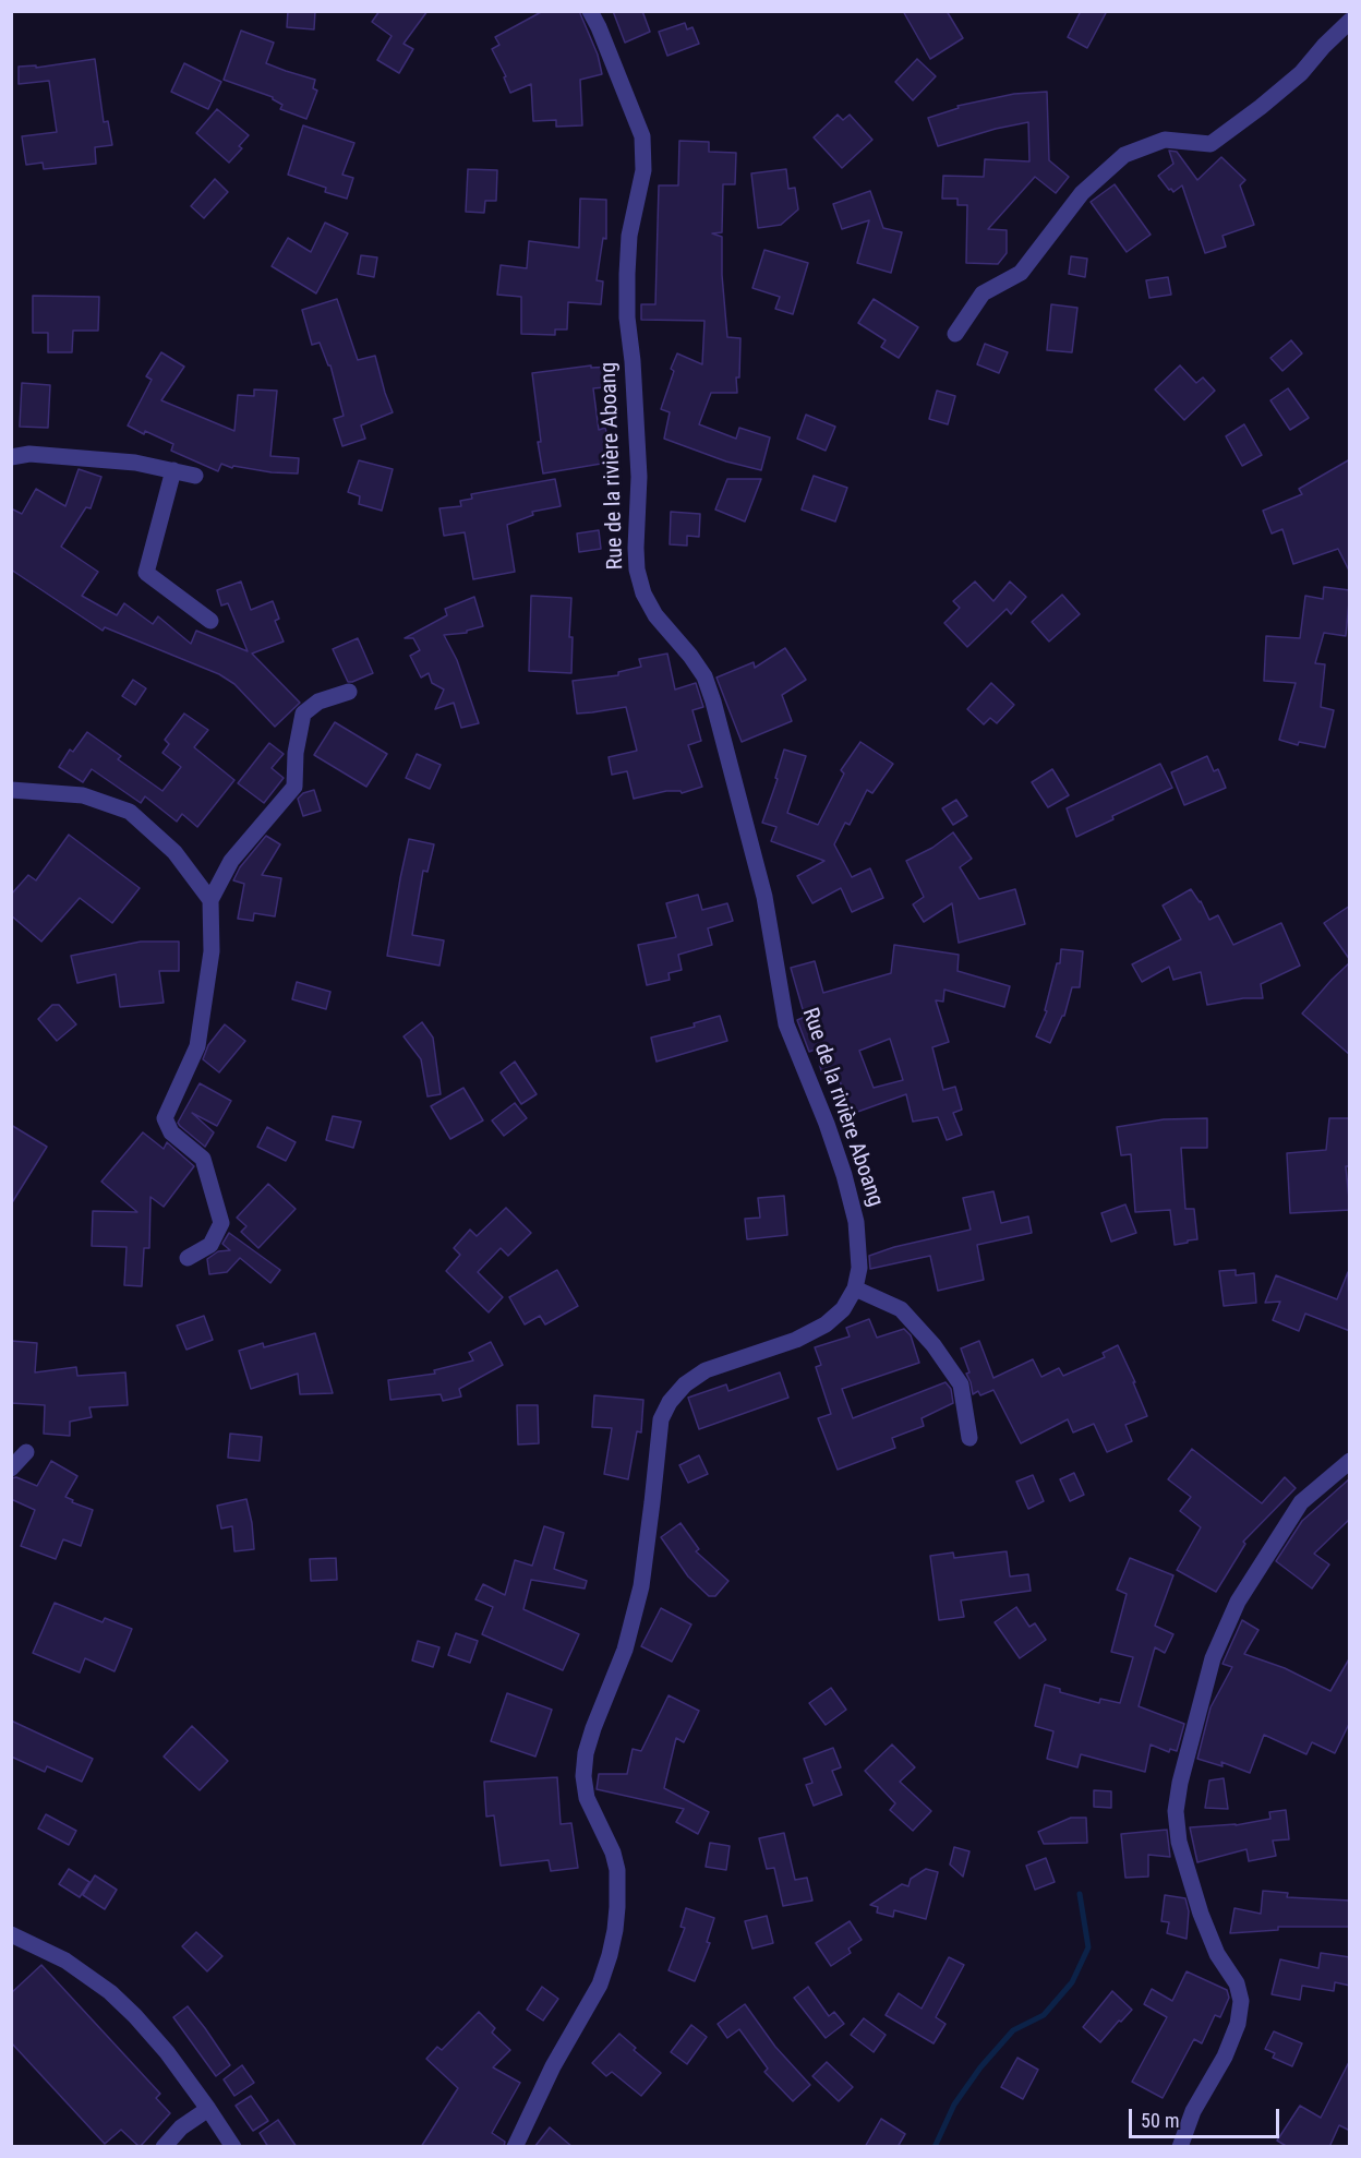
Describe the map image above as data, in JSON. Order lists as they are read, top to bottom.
{
  "streets": {
    "street": ["Rue de la rivière Aboang"]
  },
  "scale_bar": "50 m"
}
